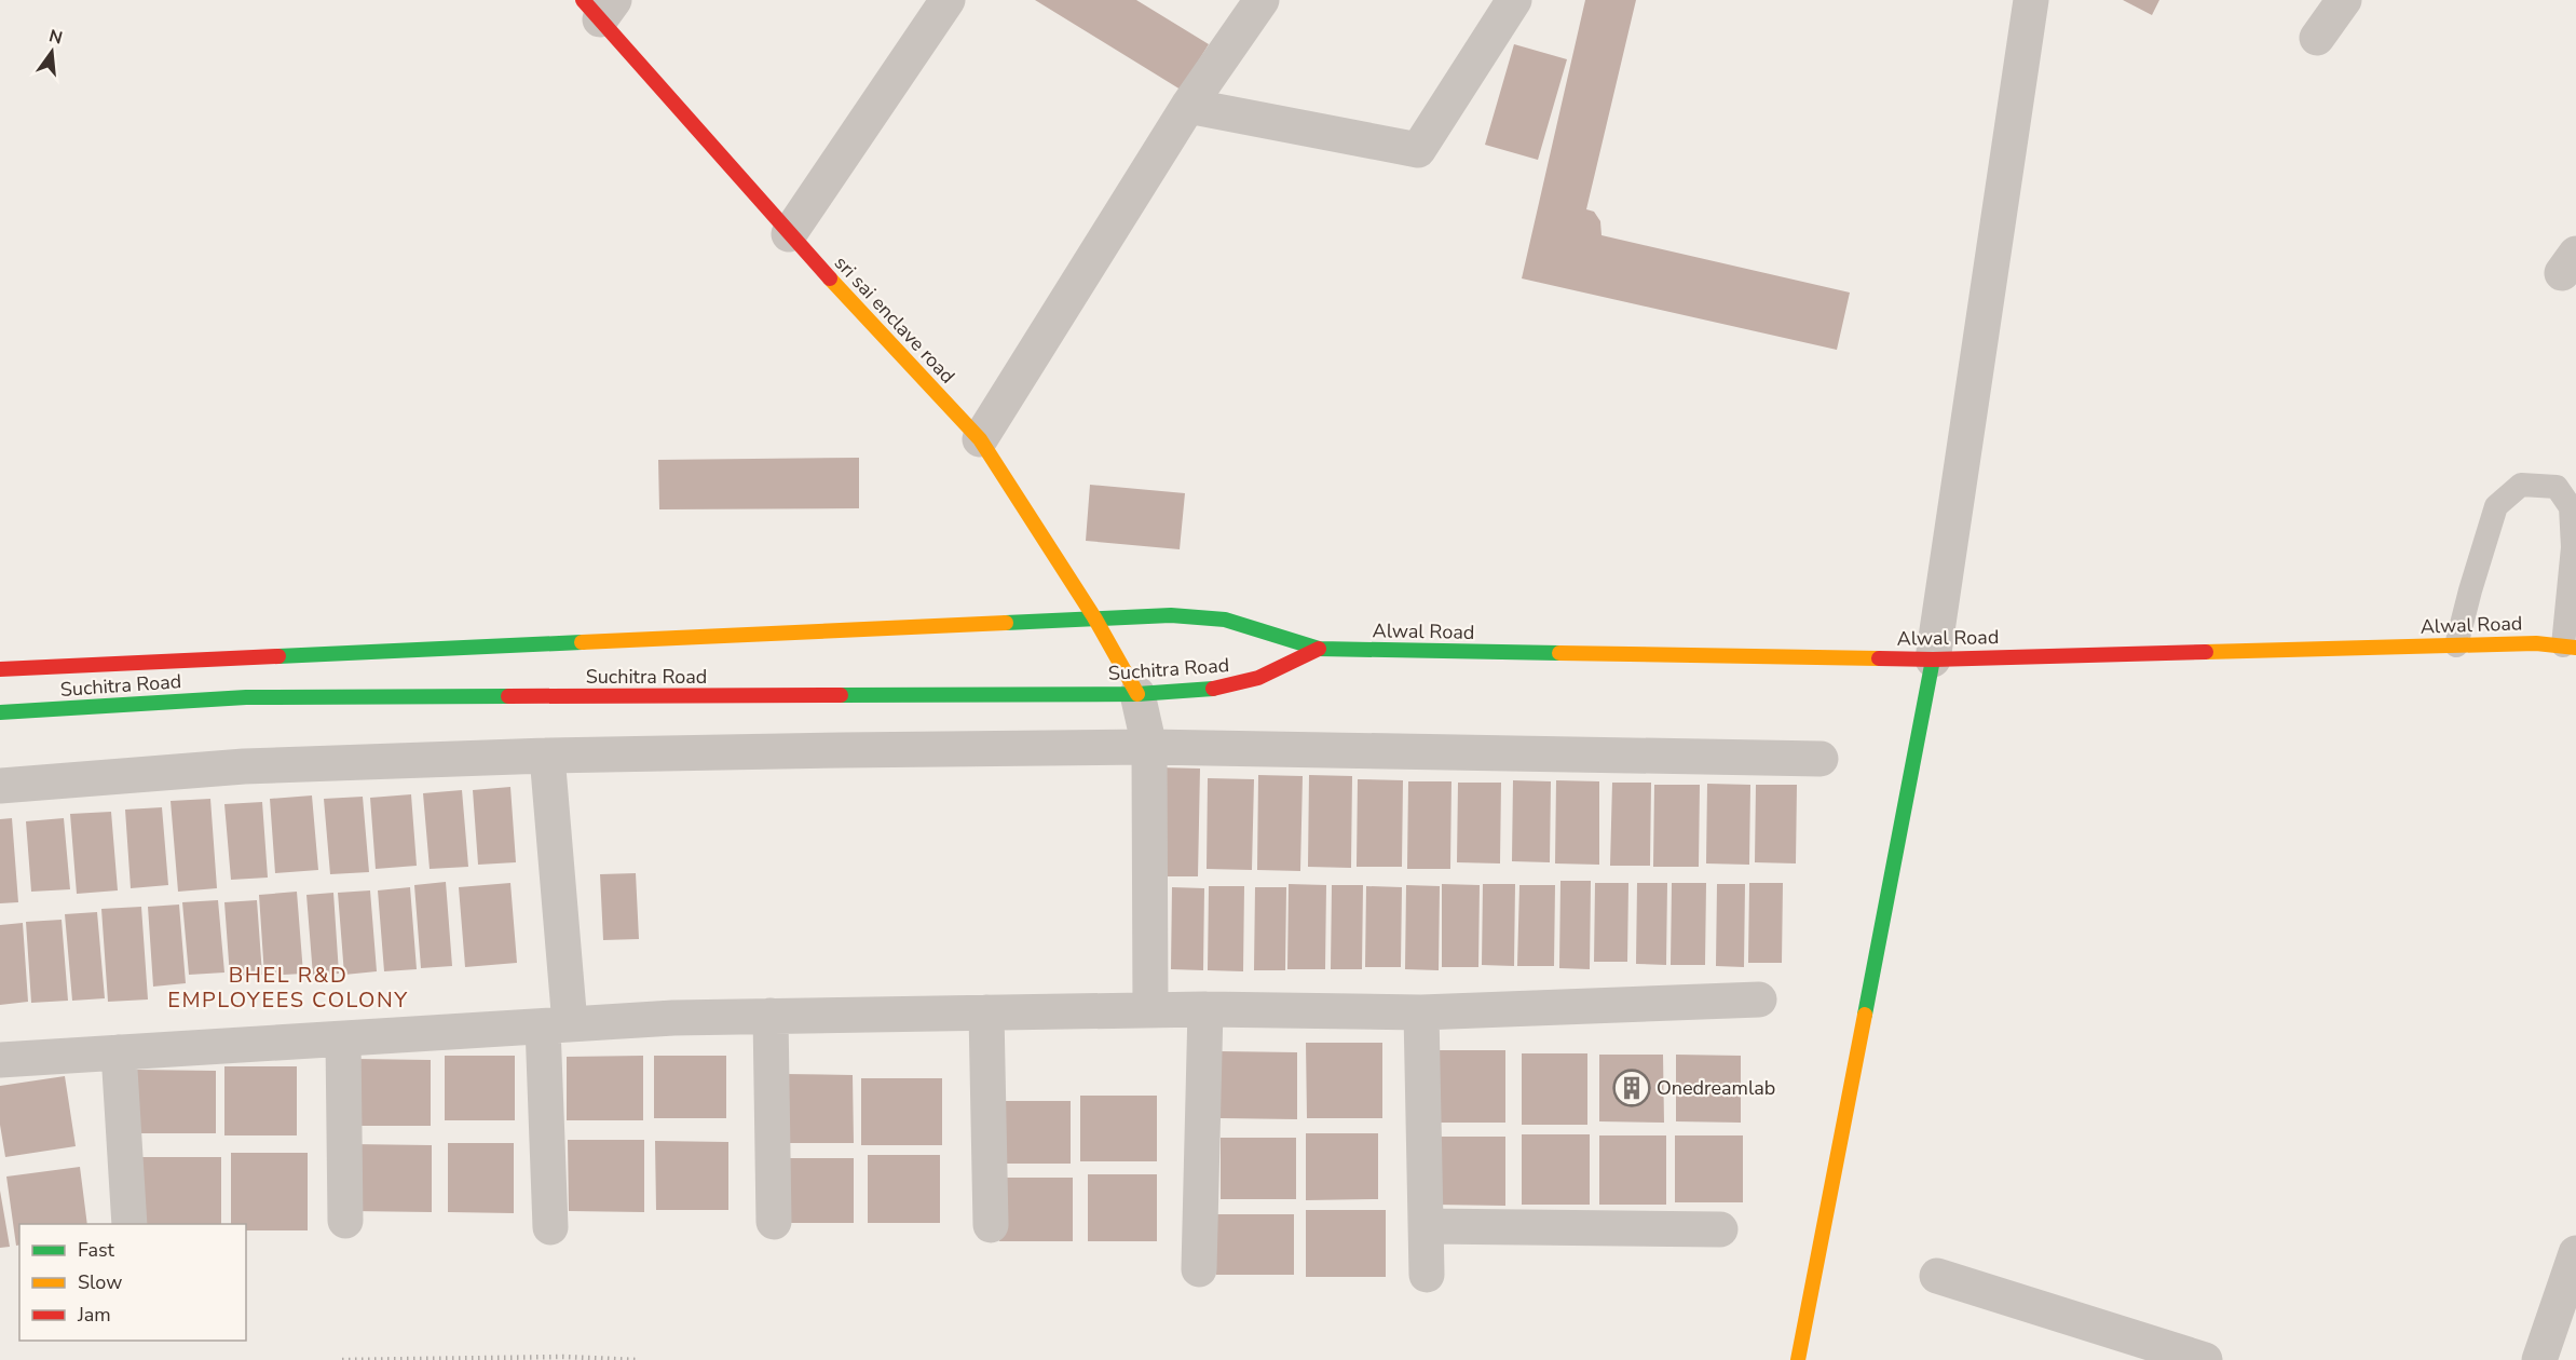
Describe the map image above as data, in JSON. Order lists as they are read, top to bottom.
{
  "streets": {
    "main road": ["sri sai enclave road", "Alwal Road", "Suchitra Road"]
  },
  "crossings": [
    ["sri sai enclave road", "Suchitra Road"],
    ["Alwal Road", "Suchitra Road"]
  ],
  "districts": ["BHEL R&D EMPLOYEES COLONY"],
  "places": {
    "building": ["Onedreamlab"]
  },
  "legend": ["Fast", "Slow", "Jam"],
  "north": "top"
}
